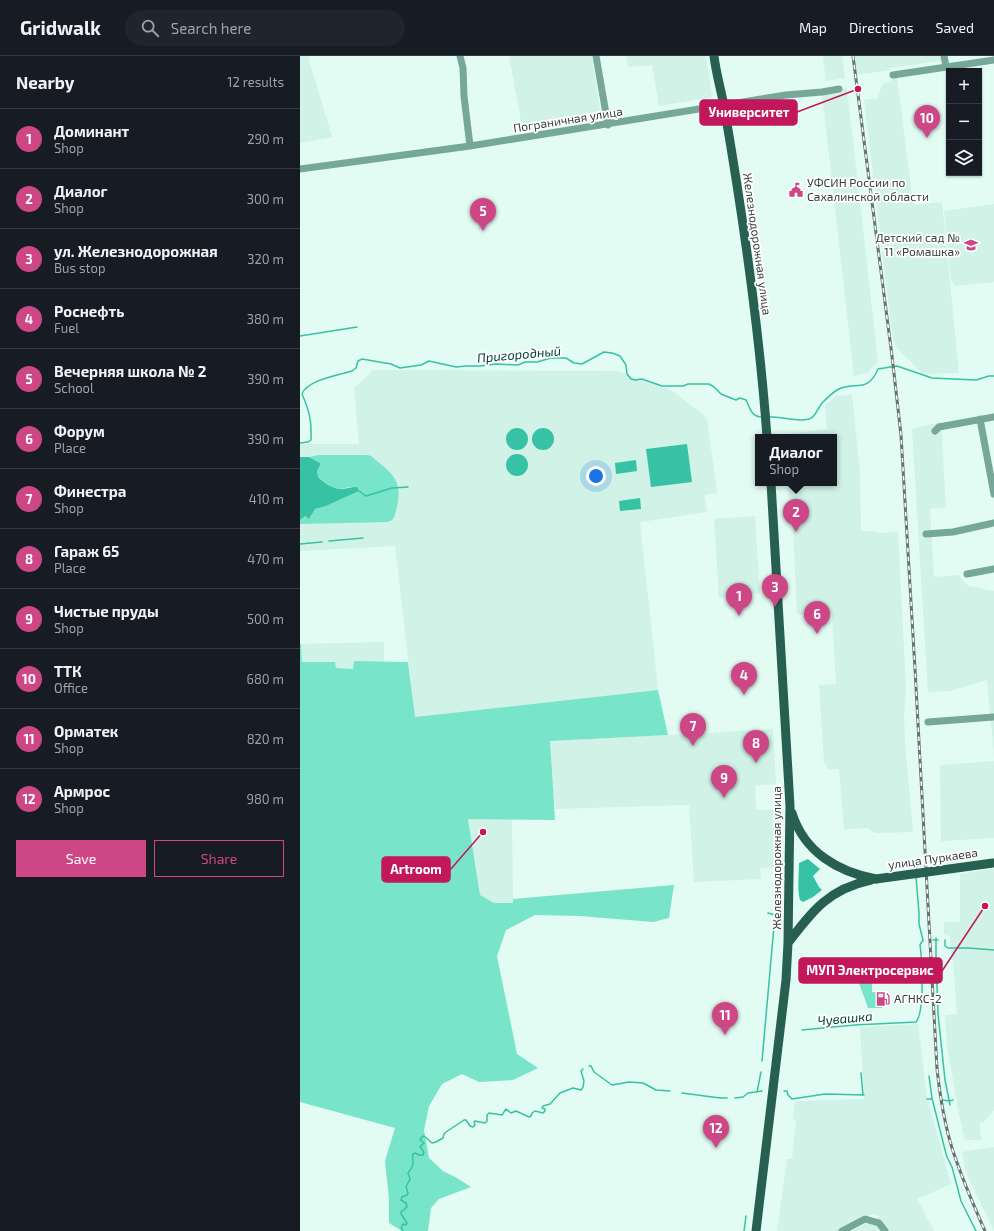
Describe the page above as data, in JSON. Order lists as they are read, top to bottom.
{
  "streets": {
    "main road": ["Железнодорожная улица", "улица Пуркаева"],
    "street": ["Пограничная улица"]
  },
  "crossings": [
    ["Пограничная улица", "Железнодорожная улица"],
    ["Железнодорожная улица", "улица Пуркаева"]
  ],
  "water": ["Пригородный", "Чувашка"],
  "places": {
    "other": ["Университет", "Artroom", "МУП Электросервис"],
    "public building": ["УФСИН России по Сахалинской области"],
    "school or university": ["Детский сад № 11 «Ромашка»"],
    "fuel station": ["АГНКС-2"]
  },
  "page": {
    "header": "Gridwalk",
    "search": "Search here",
    "nav": ["Map", "Directions", "Saved"],
    "heading": ["Nearby", "12 results"],
    "map_buttons": ["+", "−"],
    "pins": [
      "10",
      "5",
      "2",
      "3",
      "1",
      "6",
      "4",
      "7",
      "8",
      "9",
      "11",
      "12"
    ],
    "list": [
      {
        "mark": "1",
        "name": "Доминант",
        "note": "Shop",
        "value": "290 m"
      },
      {
        "mark": "2",
        "name": "Диалог",
        "note": "Shop",
        "value": "300 m"
      },
      {
        "mark": "3",
        "name": "ул. Железнодорожная",
        "note": "Bus stop",
        "value": "320 m"
      },
      {
        "mark": "4",
        "name": "Роснефть",
        "note": "Fuel",
        "value": "380 m"
      },
      {
        "mark": "5",
        "name": "Вечерняя школа № 2",
        "note": "School",
        "value": "390 m"
      },
      {
        "mark": "6",
        "name": "Форум",
        "note": "Place",
        "value": "390 m"
      },
      {
        "mark": "7",
        "name": "Финестра",
        "note": "Shop",
        "value": "410 m"
      },
      {
        "mark": "8",
        "name": "Гараж 65",
        "note": "Place",
        "value": "470 m"
      },
      {
        "mark": "9",
        "name": "Чистые пруды",
        "note": "Shop",
        "value": "500 m"
      },
      {
        "mark": "10",
        "name": "ТТК",
        "note": "Office",
        "value": "680 m"
      },
      {
        "mark": "11",
        "name": "Орматек",
        "note": "Shop",
        "value": "820 m"
      },
      {
        "mark": "12",
        "name": "Армрос",
        "note": "Shop",
        "value": "980 m"
      }
    ],
    "popup": ["Диалог", "Shop"],
    "buttons": ["Save", "Share"]
  }
}
